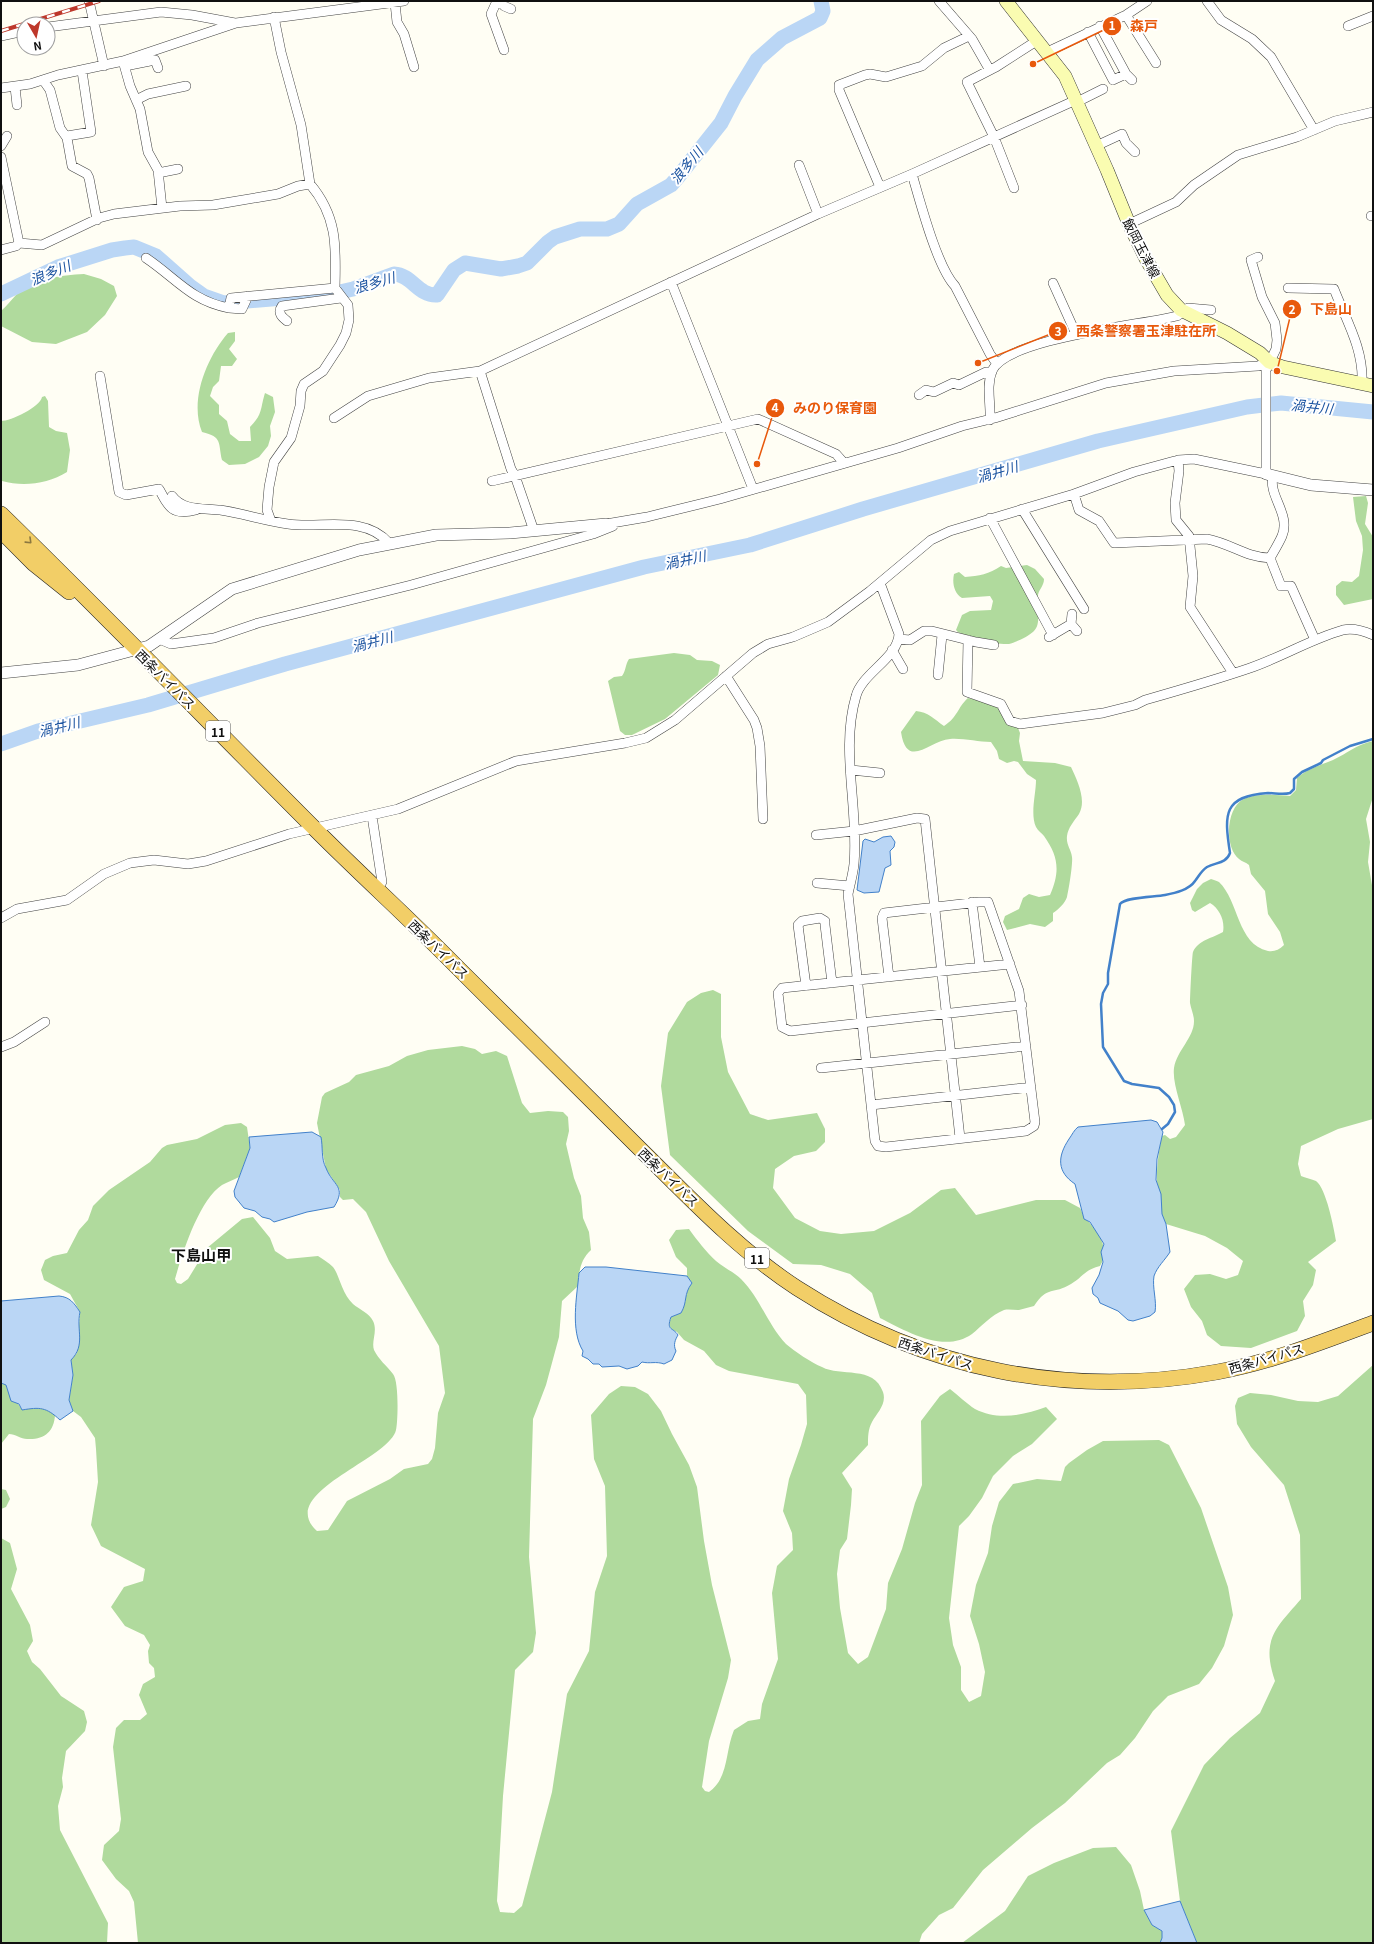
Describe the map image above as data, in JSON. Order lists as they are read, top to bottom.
{
  "streets": {
    "highway": ["西条バイパス", "11"],
    "main road": ["飯岡玉津線"]
  },
  "districts": ["下島山甲"],
  "water": ["浪多川", "渦井川"],
  "places": [
    "森戸",
    "西条警察署玉津駐在所",
    "下島山",
    "みのり保育園"
  ],
  "north": "bottom"
}
